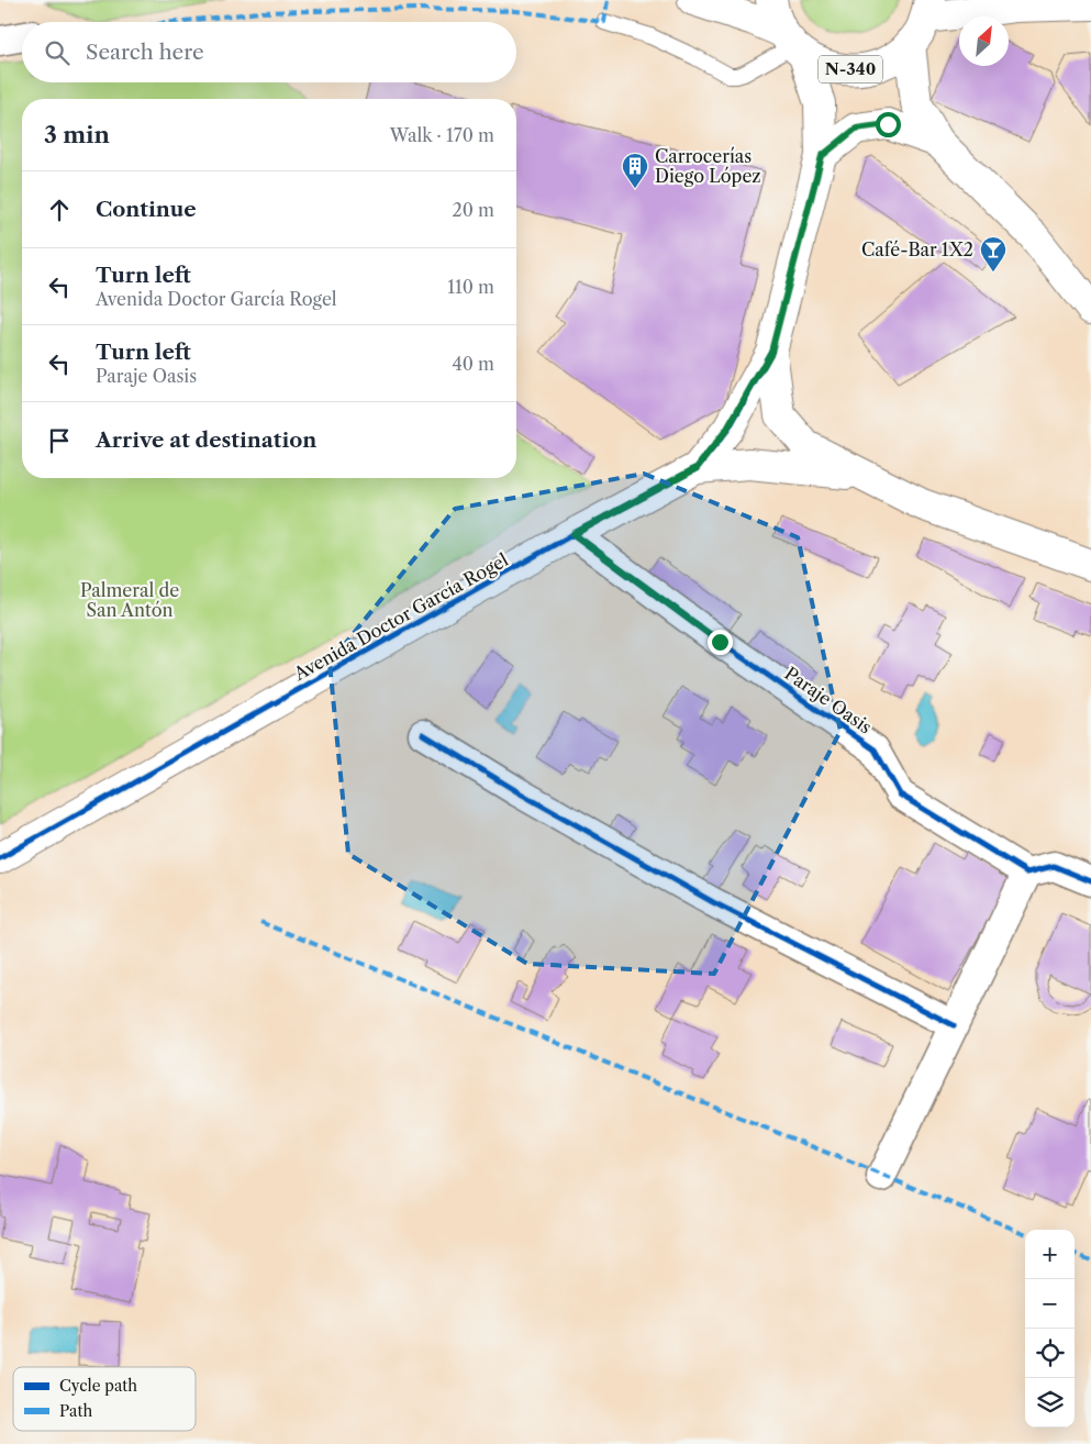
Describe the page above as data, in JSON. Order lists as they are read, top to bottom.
{
  "streets": {
    "main road": ["N-340", "Avenida Doctor García Rogel"],
    "street": ["Paraje Oasis"]
  },
  "crossings": [
    ["N-340", "Avenida Doctor García Rogel"],
    ["Avenida Doctor García Rogel", "Paraje Oasis"]
  ],
  "parks": ["Palmeral de San Antón"],
  "places": {
    "building": ["Carrocerías Diego López"],
    "bar": ["Café-Bar 1X2"]
  },
  "legend": ["Cycle path", "Path"],
  "north": "top right",
  "page": {
    "search": "Search here",
    "heading": ["3 min", "Walk · 170 m"],
    "list": [
      ["Continue", "20 m"],
      ["Turn left", "Avenida Doctor García Rogel", "110 m"],
      ["Turn left", "Paraje Oasis", "40 m"],
      "Arrive at destination"
    ],
    "map_buttons": ["+", "−"]
  }
}
